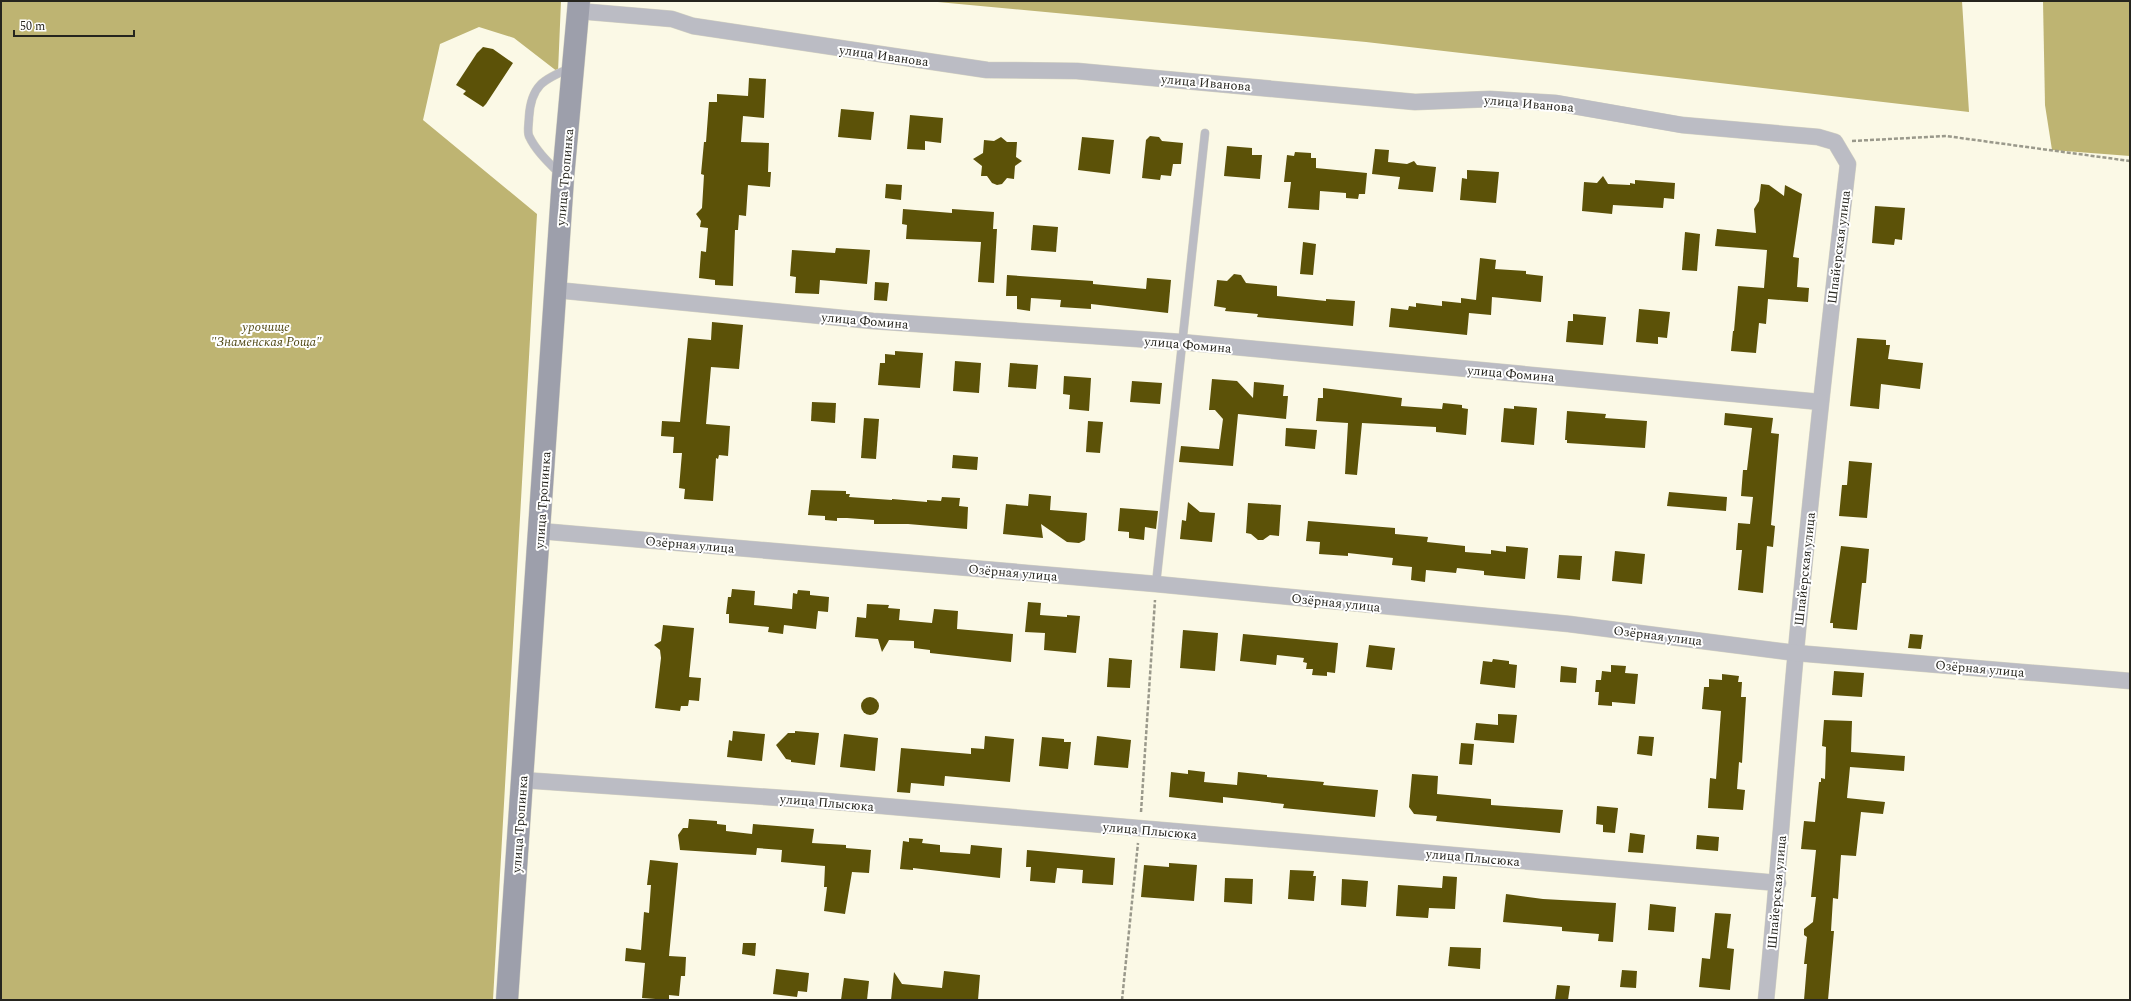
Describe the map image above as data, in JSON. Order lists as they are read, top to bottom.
{
  "streets": {
    "main road": ["улица Тропинка"],
    "street": [
      "улица Иванова",
      "Шпайерская улица",
      "улица Фомина",
      "Озёрная улица",
      "улица Плысюка"
    ]
  },
  "crossings": [
    ["улица Иванова", "улица Тропинка"],
    ["улица Иванова", "Шпайерская улица"],
    ["улица Тропинка", "улица Фомина"],
    ["улица Тропинка", "Озёрная улица"],
    ["улица Тропинка", "улица Плысюка"],
    ["Шпайерская улица", "улица Фомина"],
    ["Шпайерская улица", "Озёрная улица"],
    ["Шпайерская улица", "улица Плысюка"]
  ],
  "parks": ["урочище \"Знаменская Роща\""],
  "scale_bar": "50 m"
}
